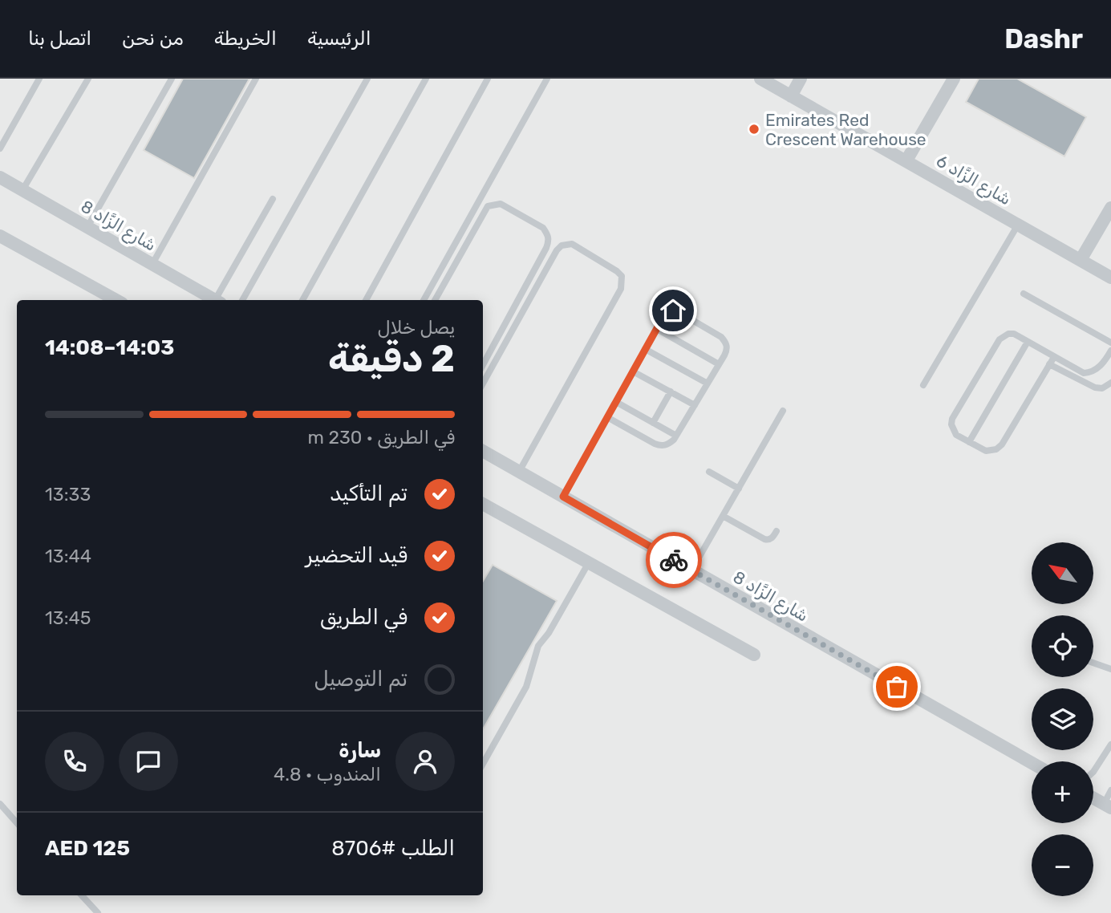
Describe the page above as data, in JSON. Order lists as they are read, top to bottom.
{
  "streets": {
    "street": ["شارع الزَّاد 6", "شارع الزَّاد 8"]
  },
  "places": ["Emirates Red Crescent Warehouse"],
  "north": "top left",
  "page": {
    "header": "Dashr",
    "nav": [
      "الرئيسية",
      "الخريطة",
      "من نحن",
      "اتصل بنا"
    ],
    "heading": ["2 دقيقة", "يصل خلال", "14:03–14:08"],
    "panel": [
      "سارة",
      "المندوب · 4.8",
      "الطلب #8706",
      "AED 125"
    ],
    "bar": "في الطريق · 230 m",
    "list": [
      ["تم التأكيد", "13:33"],
      ["قيد التحضير", "13:44"],
      ["في الطريق", "13:45"],
      "تم التوصيل"
    ],
    "map_buttons": ["+", "−"]
  }
}
